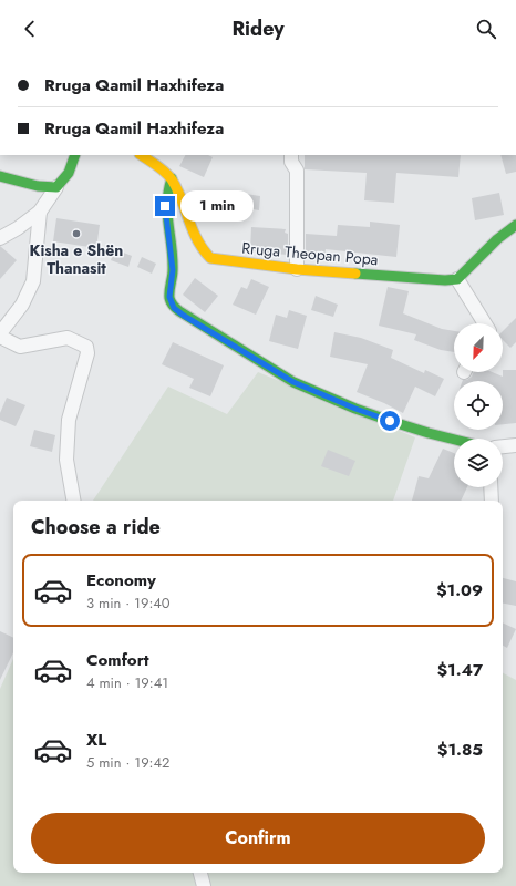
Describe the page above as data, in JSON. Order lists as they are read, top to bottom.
{
  "streets": {
    "street": ["Rruga Theopan Popa"]
  },
  "places": ["Kisha e Shën Thanasit"],
  "north": "bottom left",
  "page": {
    "header": "Ridey",
    "banner": ["Rruga Qamil Haxhifeza", "Rruga Qamil Haxhifeza"],
    "bubble": "1 min",
    "heading": "Choose a ride",
    "list": [
      {
        "name": "Economy",
        "note": "3 min · 19:40",
        "value": "$1.09"
      },
      {
        "name": "Comfort",
        "note": "4 min · 19:41",
        "value": "$1.47"
      },
      {
        "name": "XL",
        "note": "5 min · 19:42",
        "value": "$1.85"
      }
    ],
    "buttons": "Confirm"
  }
}
